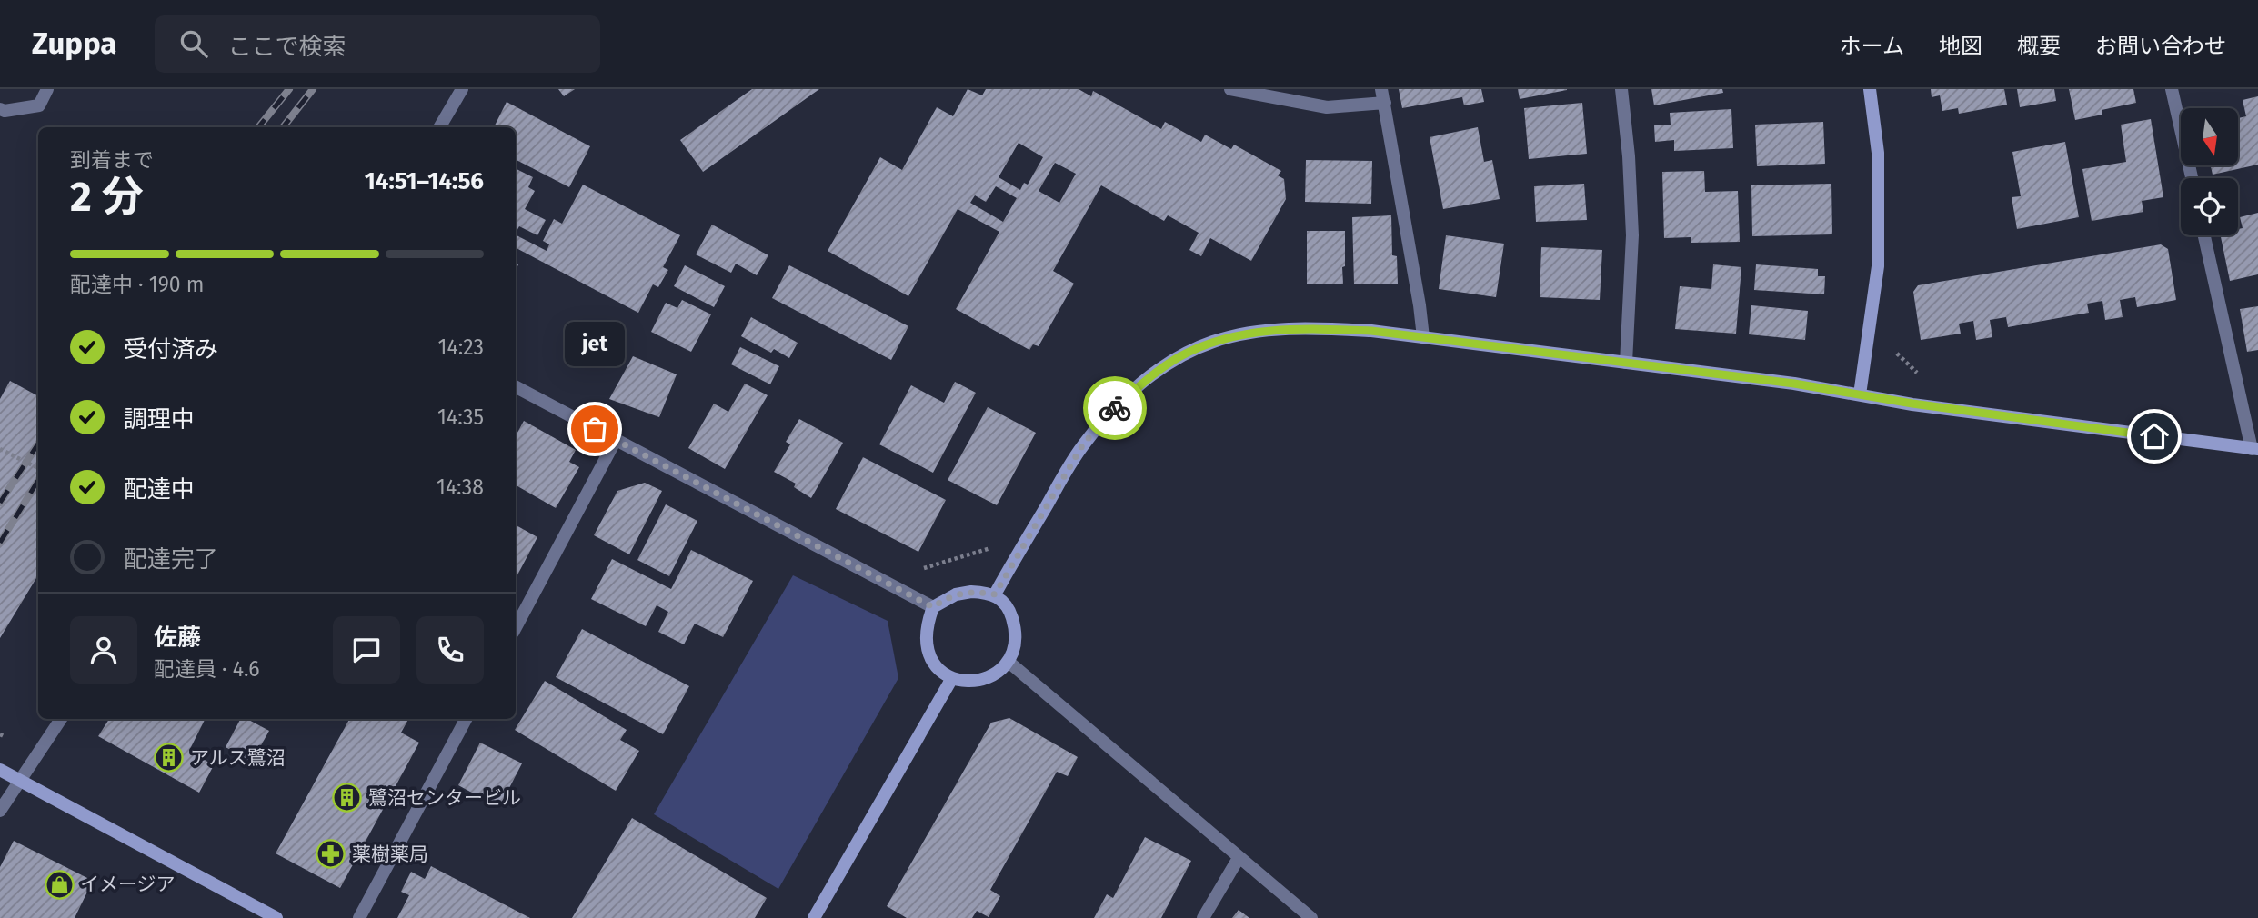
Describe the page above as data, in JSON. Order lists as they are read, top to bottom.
{
  "places": {
    "other": ["jet"],
    "building": ["アルス鷺沼", "鷺沼センタービル"],
    "pharmacy": ["薬樹薬局"],
    "shop": ["イメージア"]
  },
  "north": "bottom",
  "page": {
    "header": "Zuppa",
    "search": "ここで検索",
    "nav": [
      "ホーム",
      "地図",
      "概要",
      "お問い合わせ"
    ],
    "heading": ["2 分", "到着まで", "14:51–14:56"],
    "panel": ["佐藤", "配達員 · 4.6"],
    "bar": "配達中 · 190 m",
    "list": [
      ["受付済み", "14:23"],
      ["調理中", "14:35"],
      ["配達中", "14:38"],
      "配達完了"
    ],
    "bubble": "jet"
  }
}
